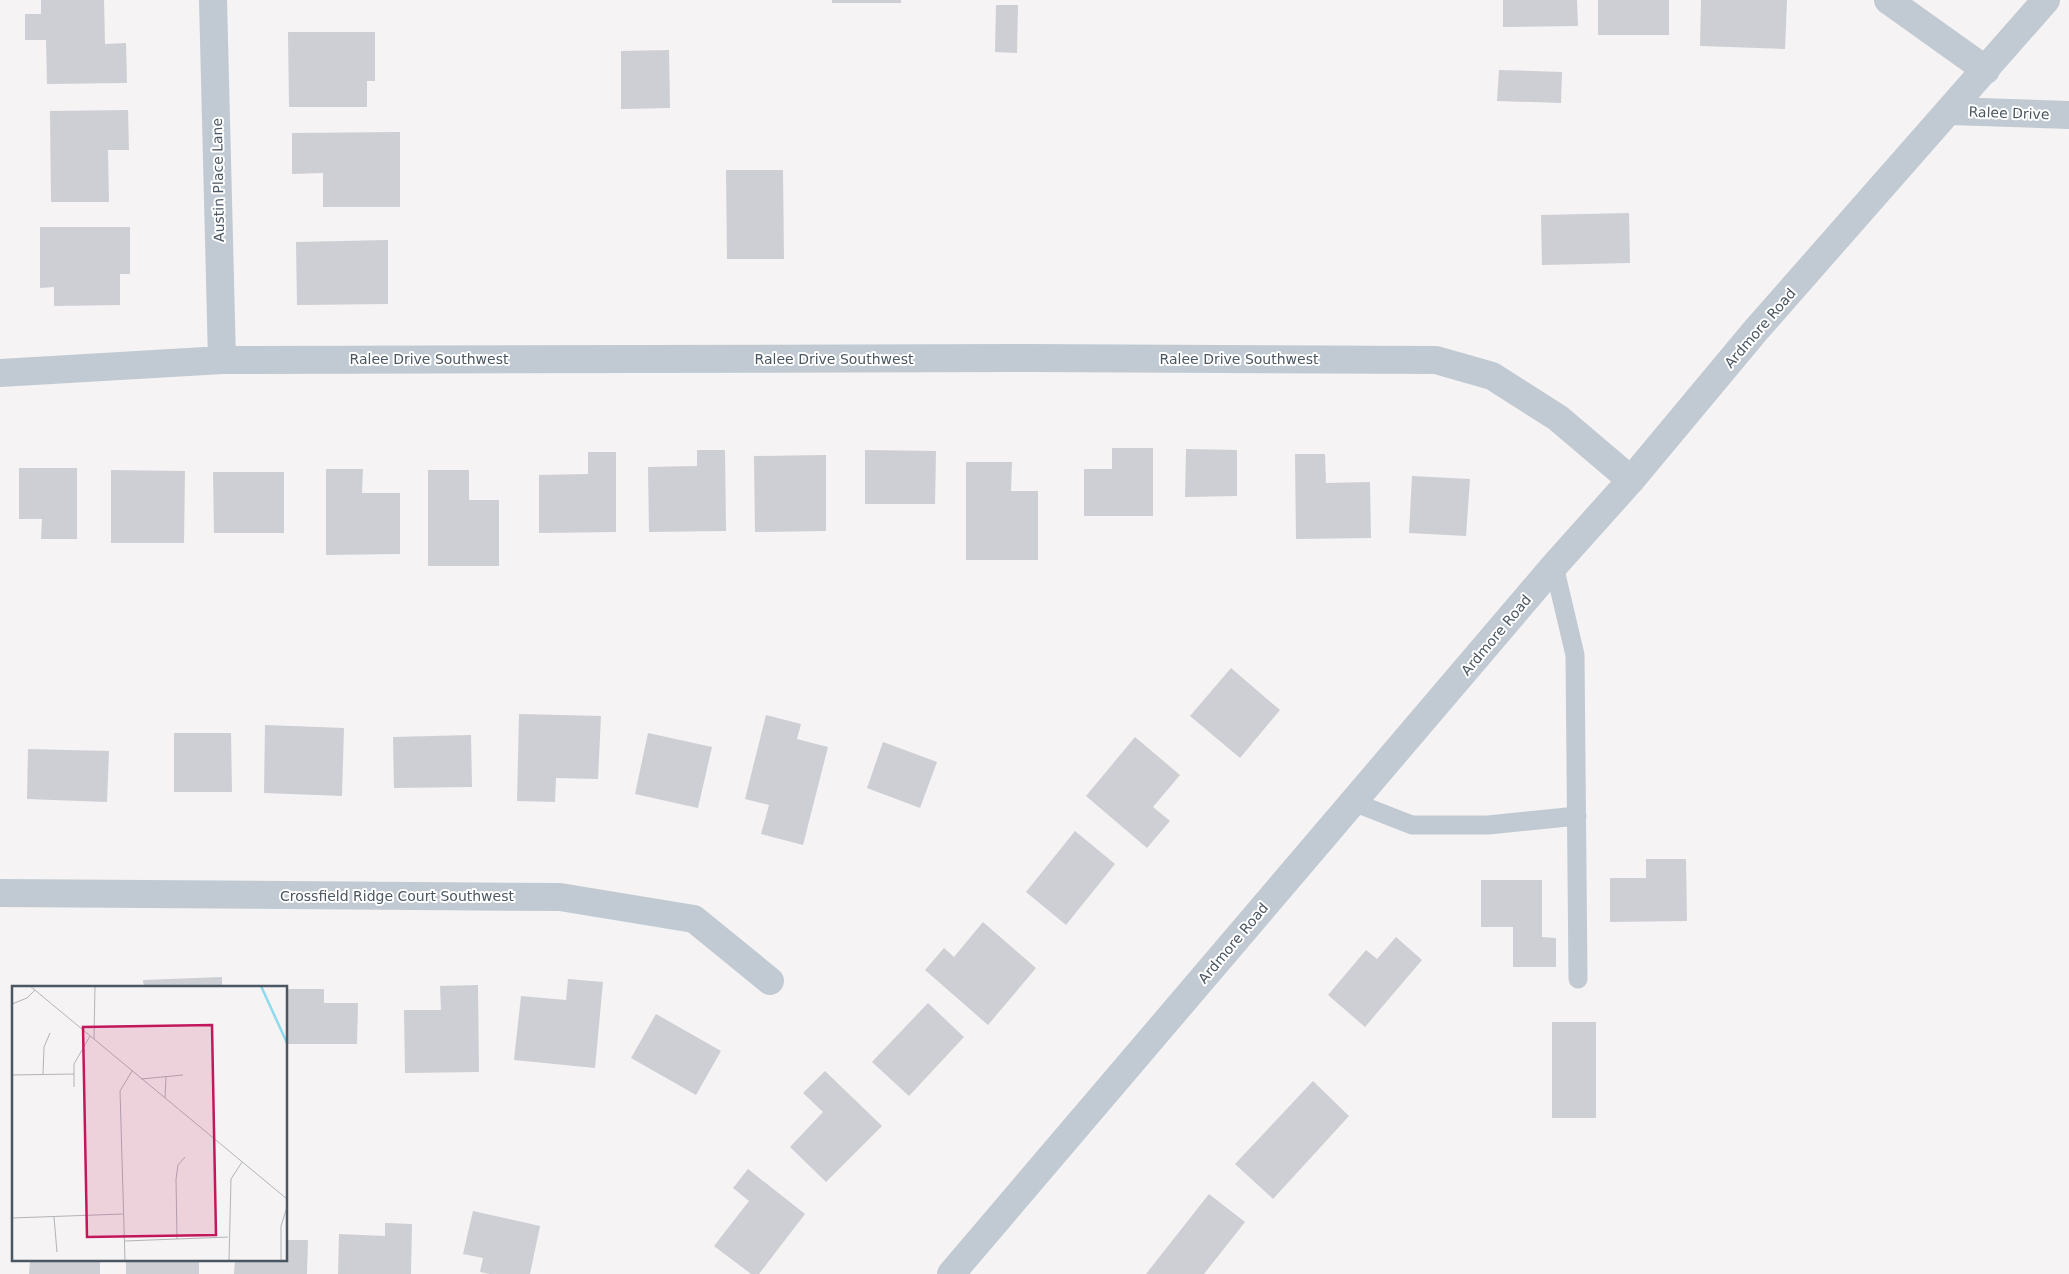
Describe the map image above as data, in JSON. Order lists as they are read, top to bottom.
{
  "streets": {
    "street": [
      "Ralee Drive",
      "Austin Place Lane",
      "Ardmore Road",
      "Ralee Drive Southwest",
      "Crossfield Ridge Court Southwest"
    ]
  },
  "crossings": [
    ["Ralee Drive", "Ardmore Road"],
    ["Austin Place Lane", "Ralee Drive Southwest"],
    ["Ardmore Road", "Ralee Drive Southwest"]
  ]
}
